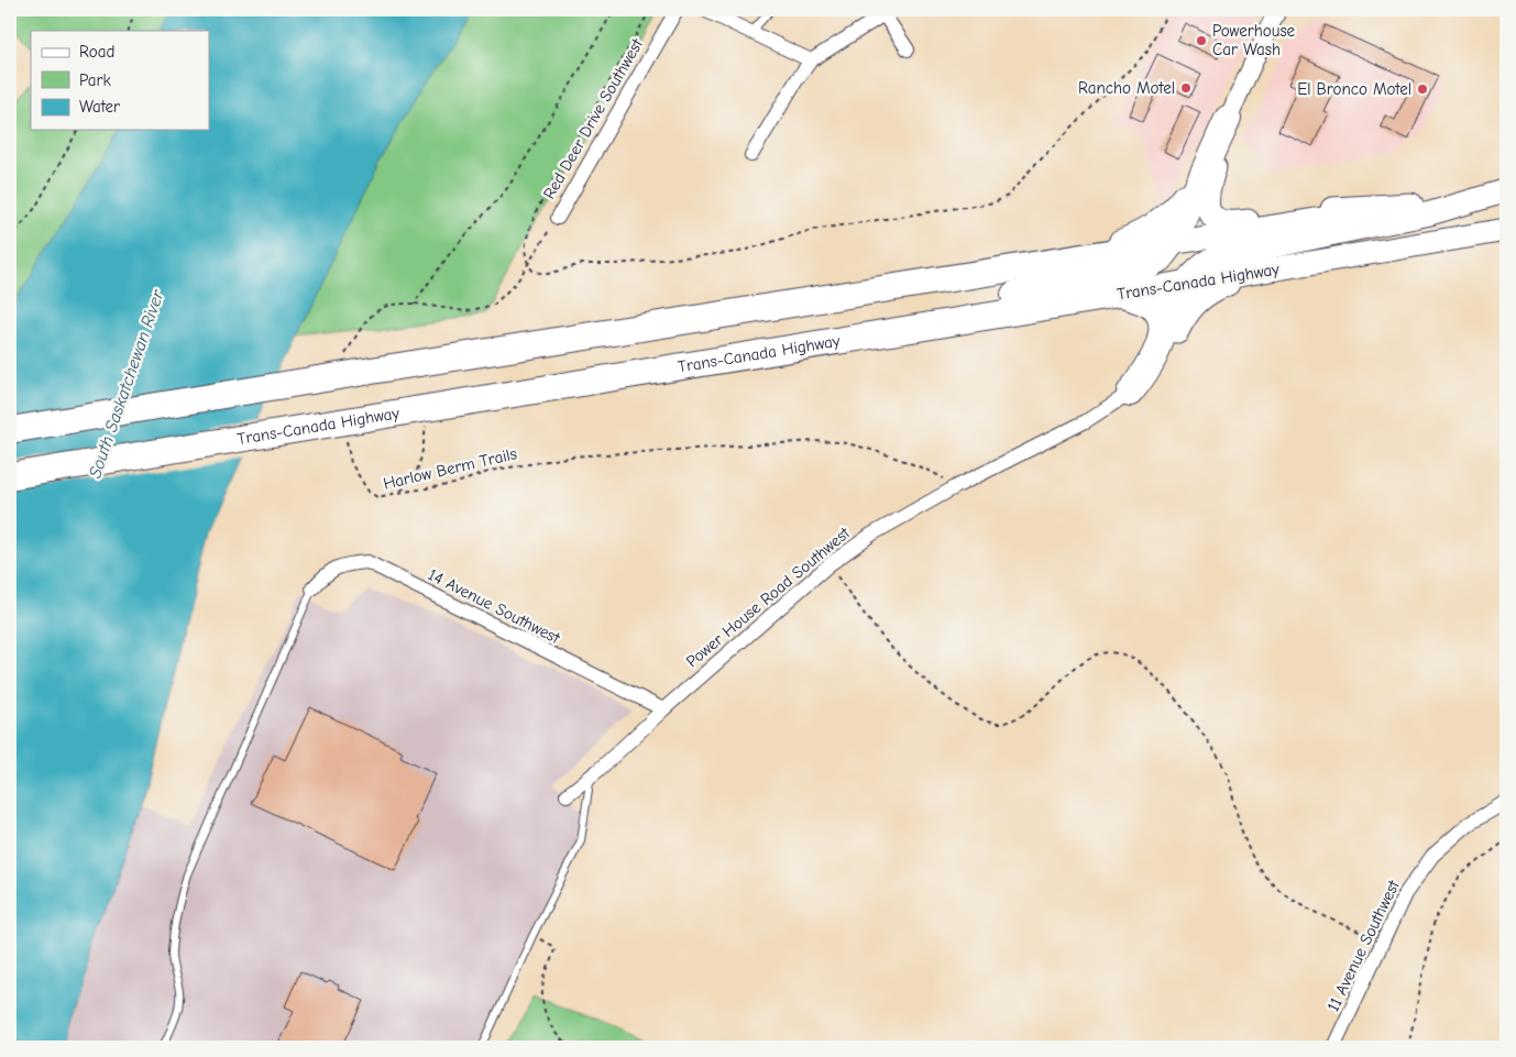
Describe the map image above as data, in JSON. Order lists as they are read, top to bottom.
{
  "streets": {
    "highway": ["Trans-Canada Highway"],
    "street": [
      "Red Deer Drive Southwest",
      "Power House Road Southwest",
      "14 Avenue Southwest",
      "11 Avenue Southwest"
    ],
    "path": ["Harlow Berm Trails"]
  },
  "crossings": [
    ["Harlow Berm Trails", "Power House Road Southwest"],
    ["Power House Road Southwest", "14 Avenue Southwest"]
  ],
  "water": ["South Saskatchewan River"],
  "places": ["Powerhouse Car Wash", "Rancho Motel", "El Bronco Motel"],
  "legend": ["Road", "Park", "Water"]
}
